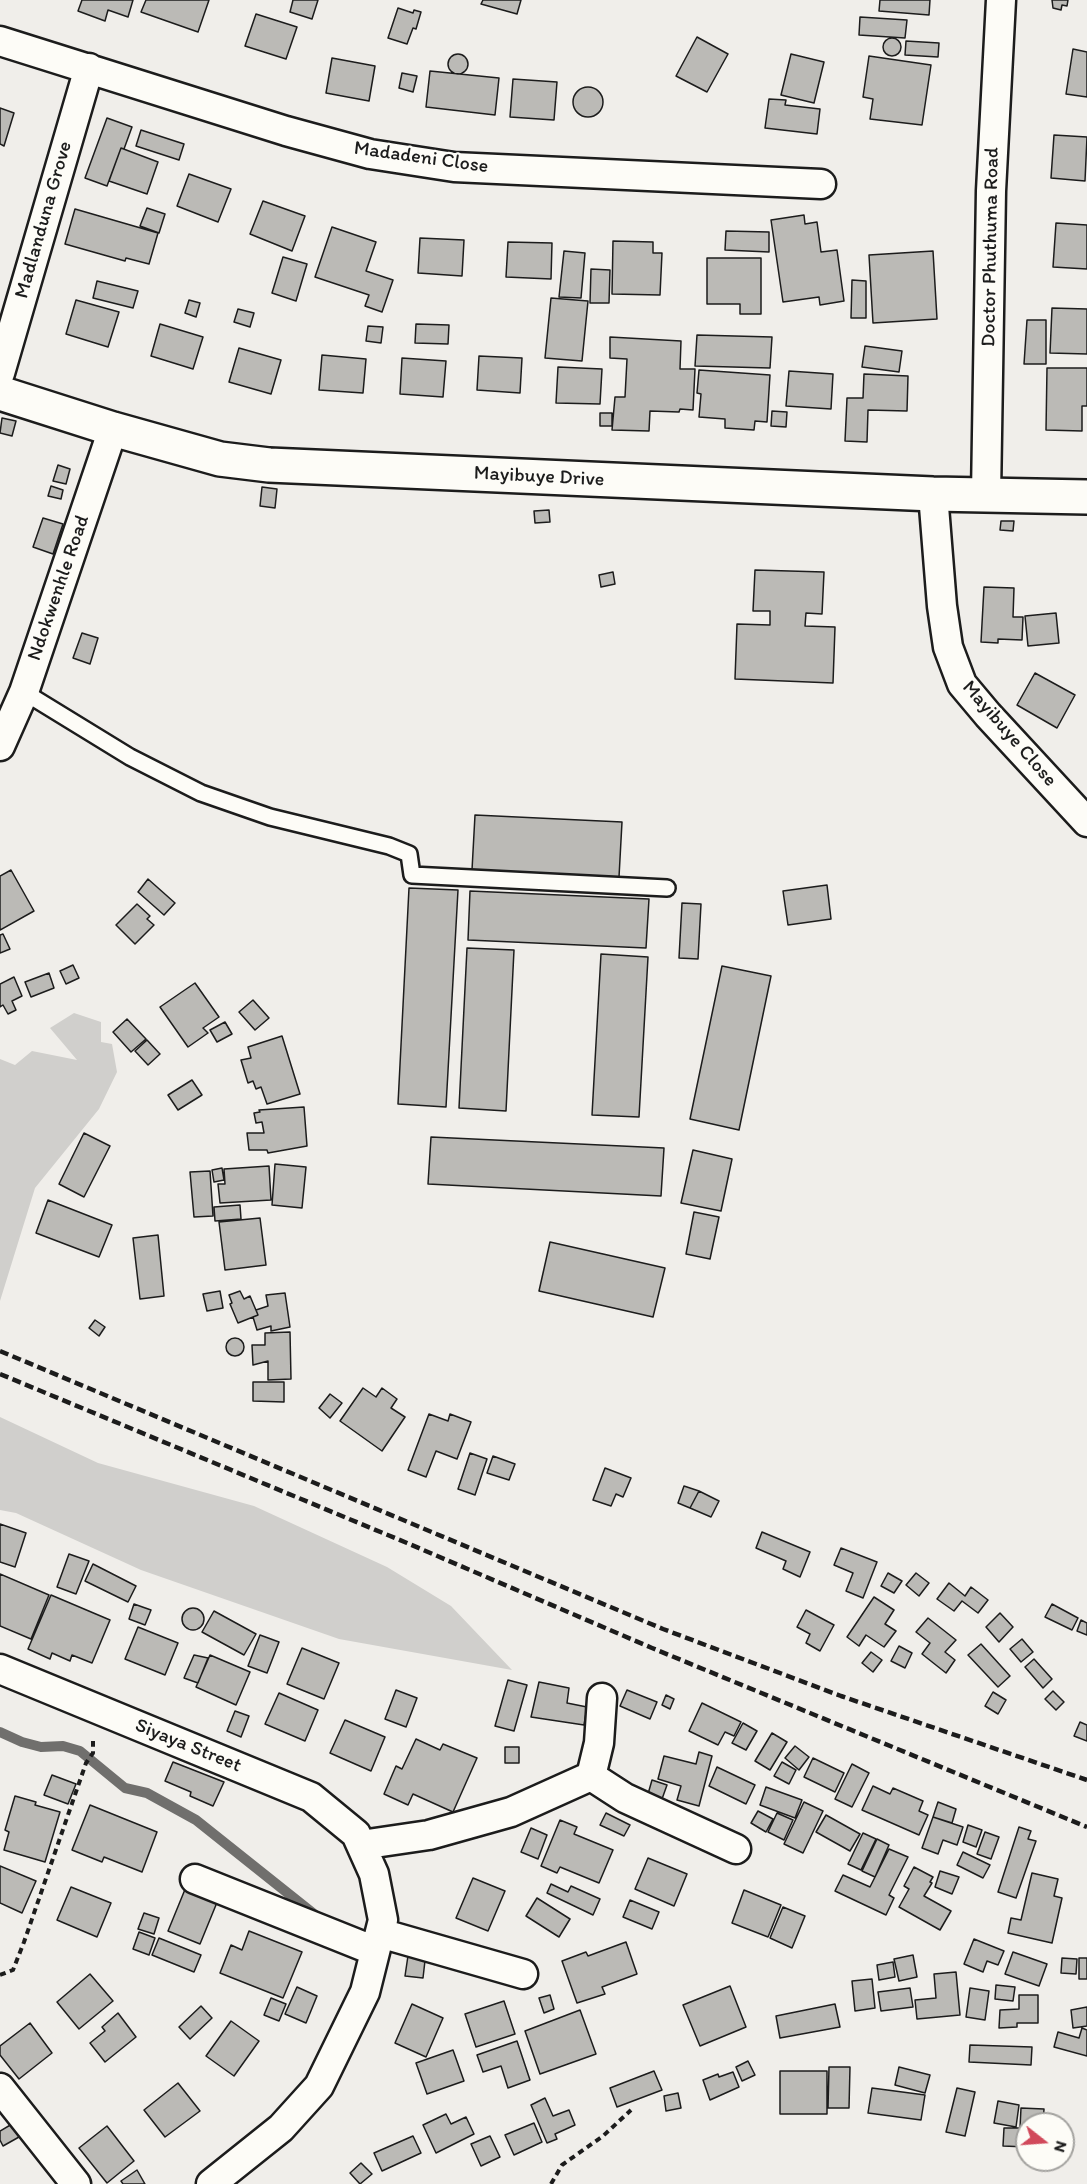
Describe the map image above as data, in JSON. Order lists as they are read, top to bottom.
{
  "streets": {
    "street": [
      "Madadeni Close",
      "Madlanduna Grove",
      "Doctor Phuthuma Road",
      "Mayibuye Drive",
      "Ndokwenhle Road",
      "Mayibuye Close",
      "Siyaya Street"
    ]
  },
  "crossings": [
    ["Madadeni Close", "Madlanduna Grove"],
    ["Doctor Phuthuma Road", "Mayibuye Drive"],
    ["Mayibuye Drive", "Ndokwenhle Road"],
    ["Mayibuye Drive", "Mayibuye Close"]
  ],
  "north": "right"
}
